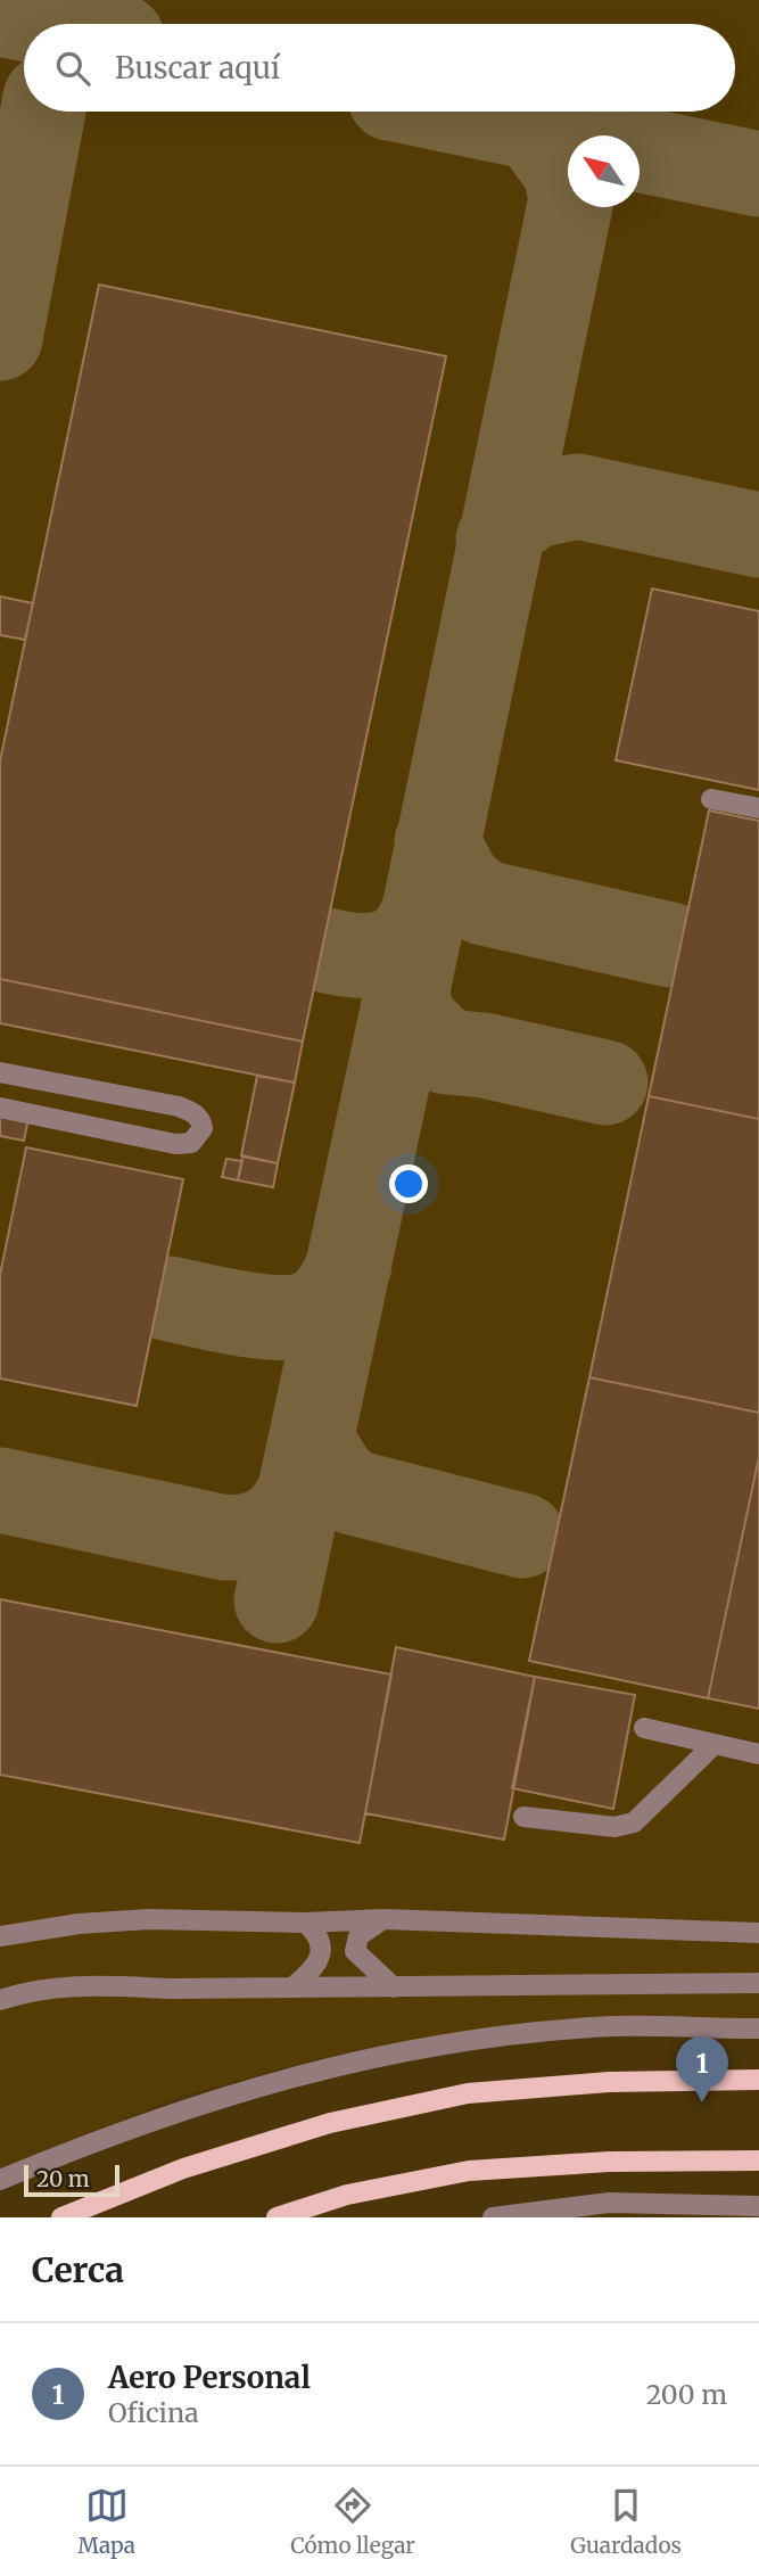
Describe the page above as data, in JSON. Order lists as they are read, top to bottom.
{
  "scale_bar": "20 m",
  "north": "top left",
  "page": {
    "search": "Buscar aquí",
    "pins": "1",
    "scale": "20 m",
    "heading": "Cerca",
    "list": [
      {
        "mark": "1",
        "name": "Aero Personal",
        "note": "Oficina",
        "value": "200 m"
      }
    ],
    "nav": ["Mapa", "Cómo llegar", "Guardados"]
  }
}
